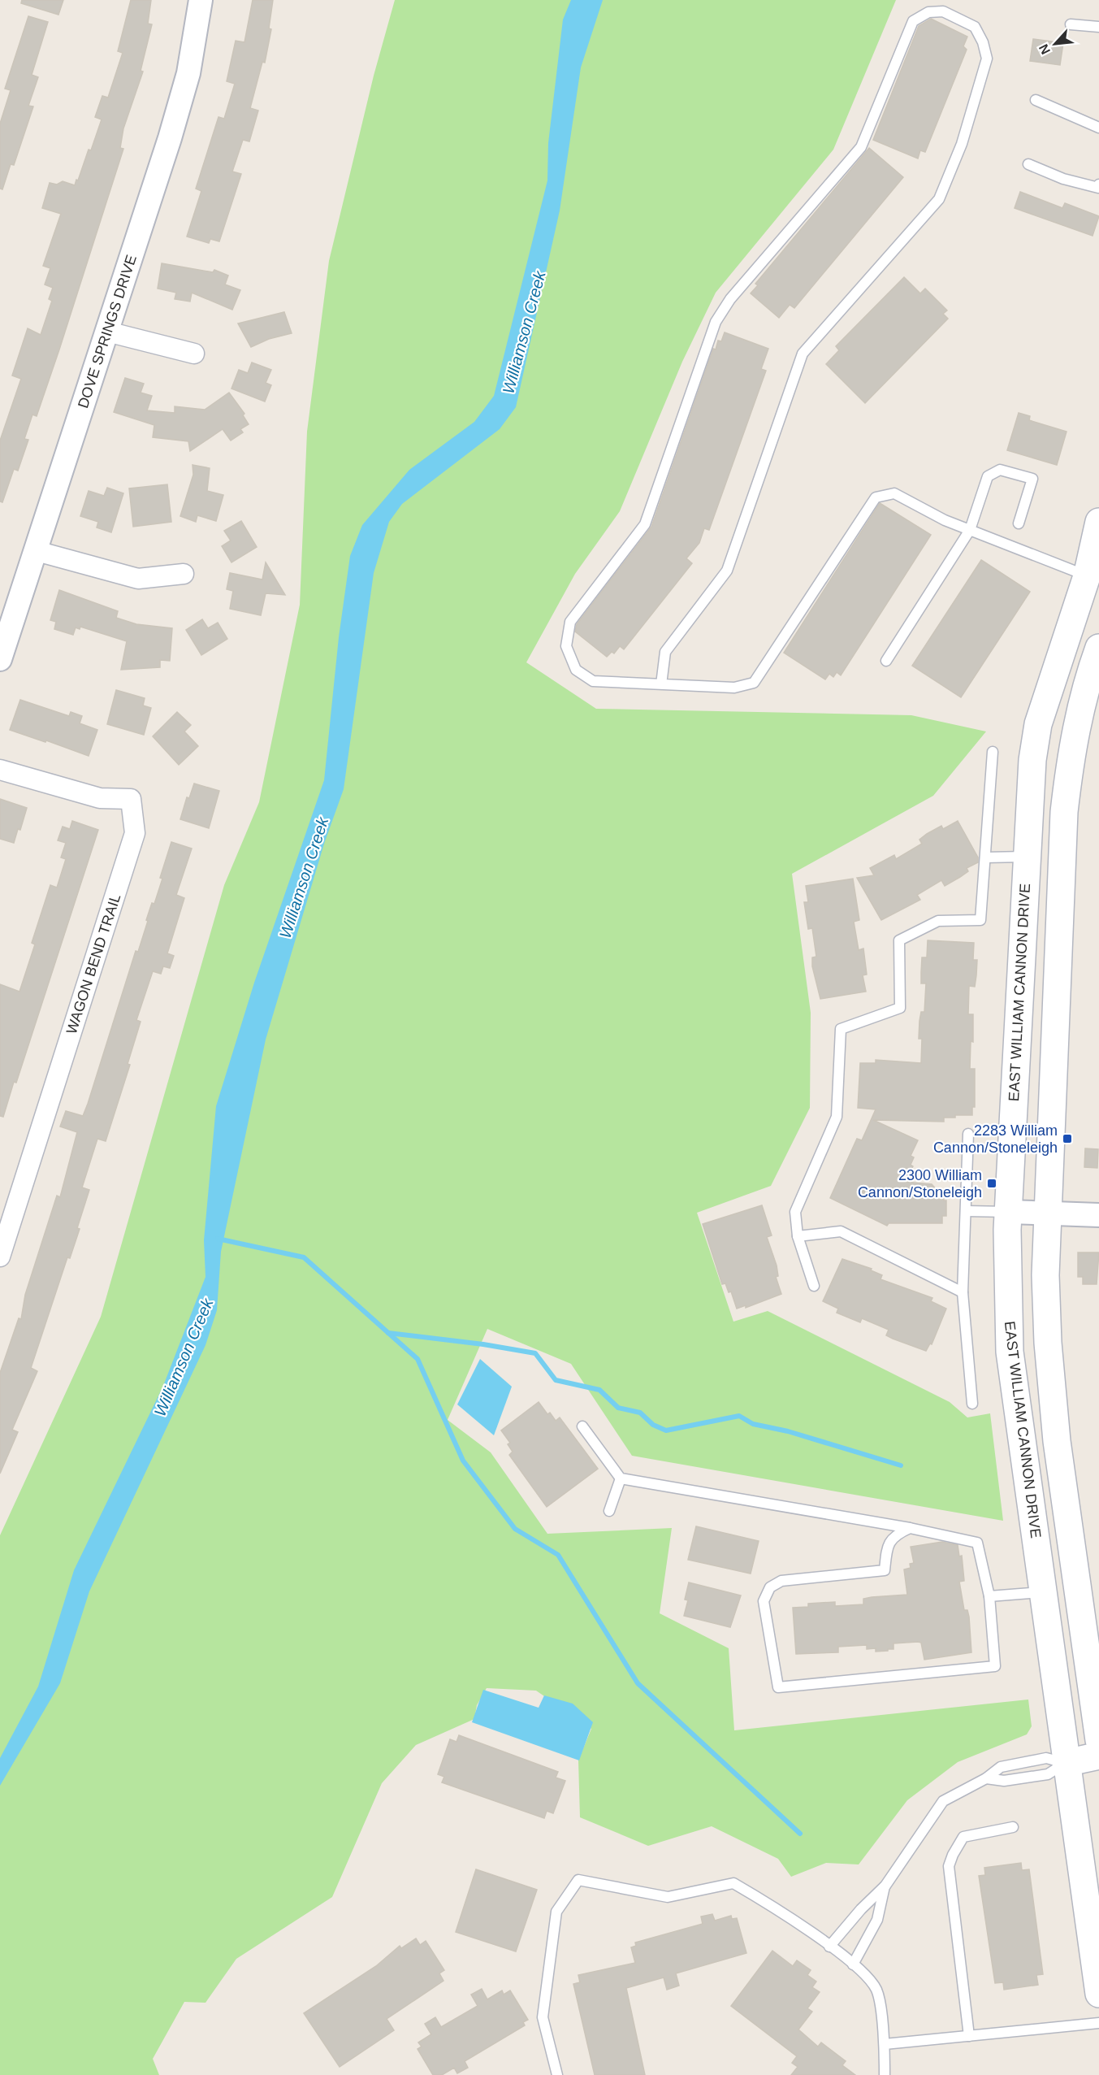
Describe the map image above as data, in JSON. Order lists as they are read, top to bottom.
{
  "streets": {
    "main road": ["EAST WILLIAM CANNON DRIVE"],
    "street": ["DOVE SPRINGS DRIVE", "WAGON BEND TRAIL"]
  },
  "water": ["Williamson Creek"],
  "places": {
    "transit": ["2283 William Cannon/Stoneleigh", "2300 William Cannon/Stoneleigh"]
  },
  "north": "bottom left"
}
